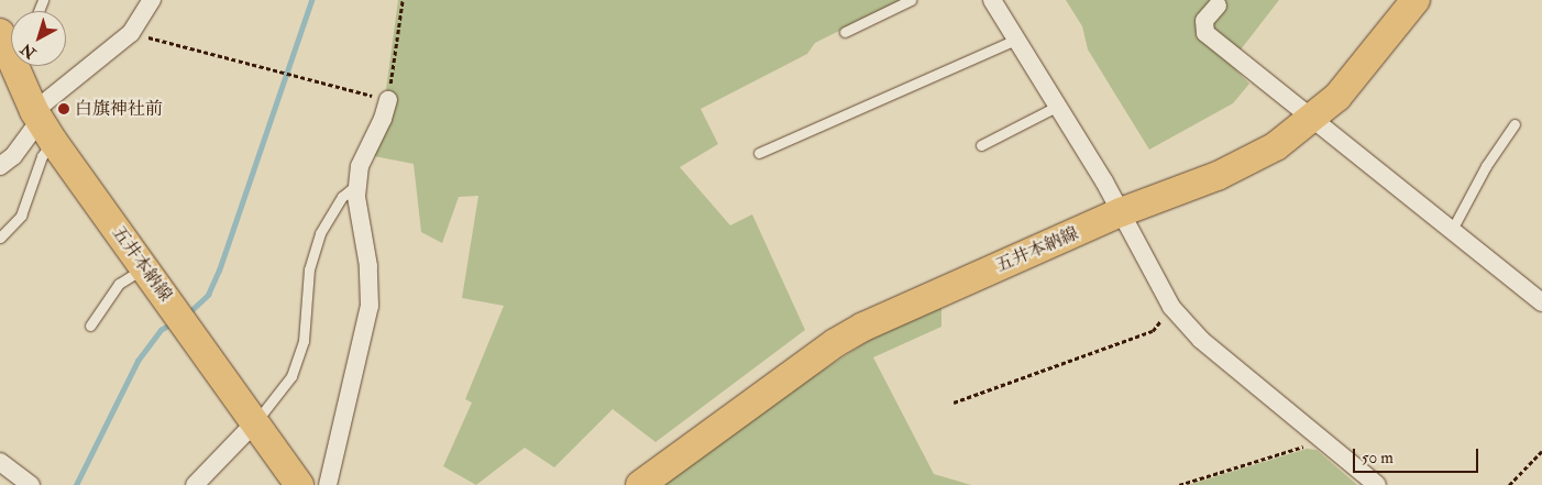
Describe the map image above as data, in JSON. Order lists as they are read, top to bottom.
{
  "streets": {
    "main road": ["五井本納線"]
  },
  "places": ["白旗神社前"],
  "scale_bar": "50 m",
  "north": "bottom left"
}
